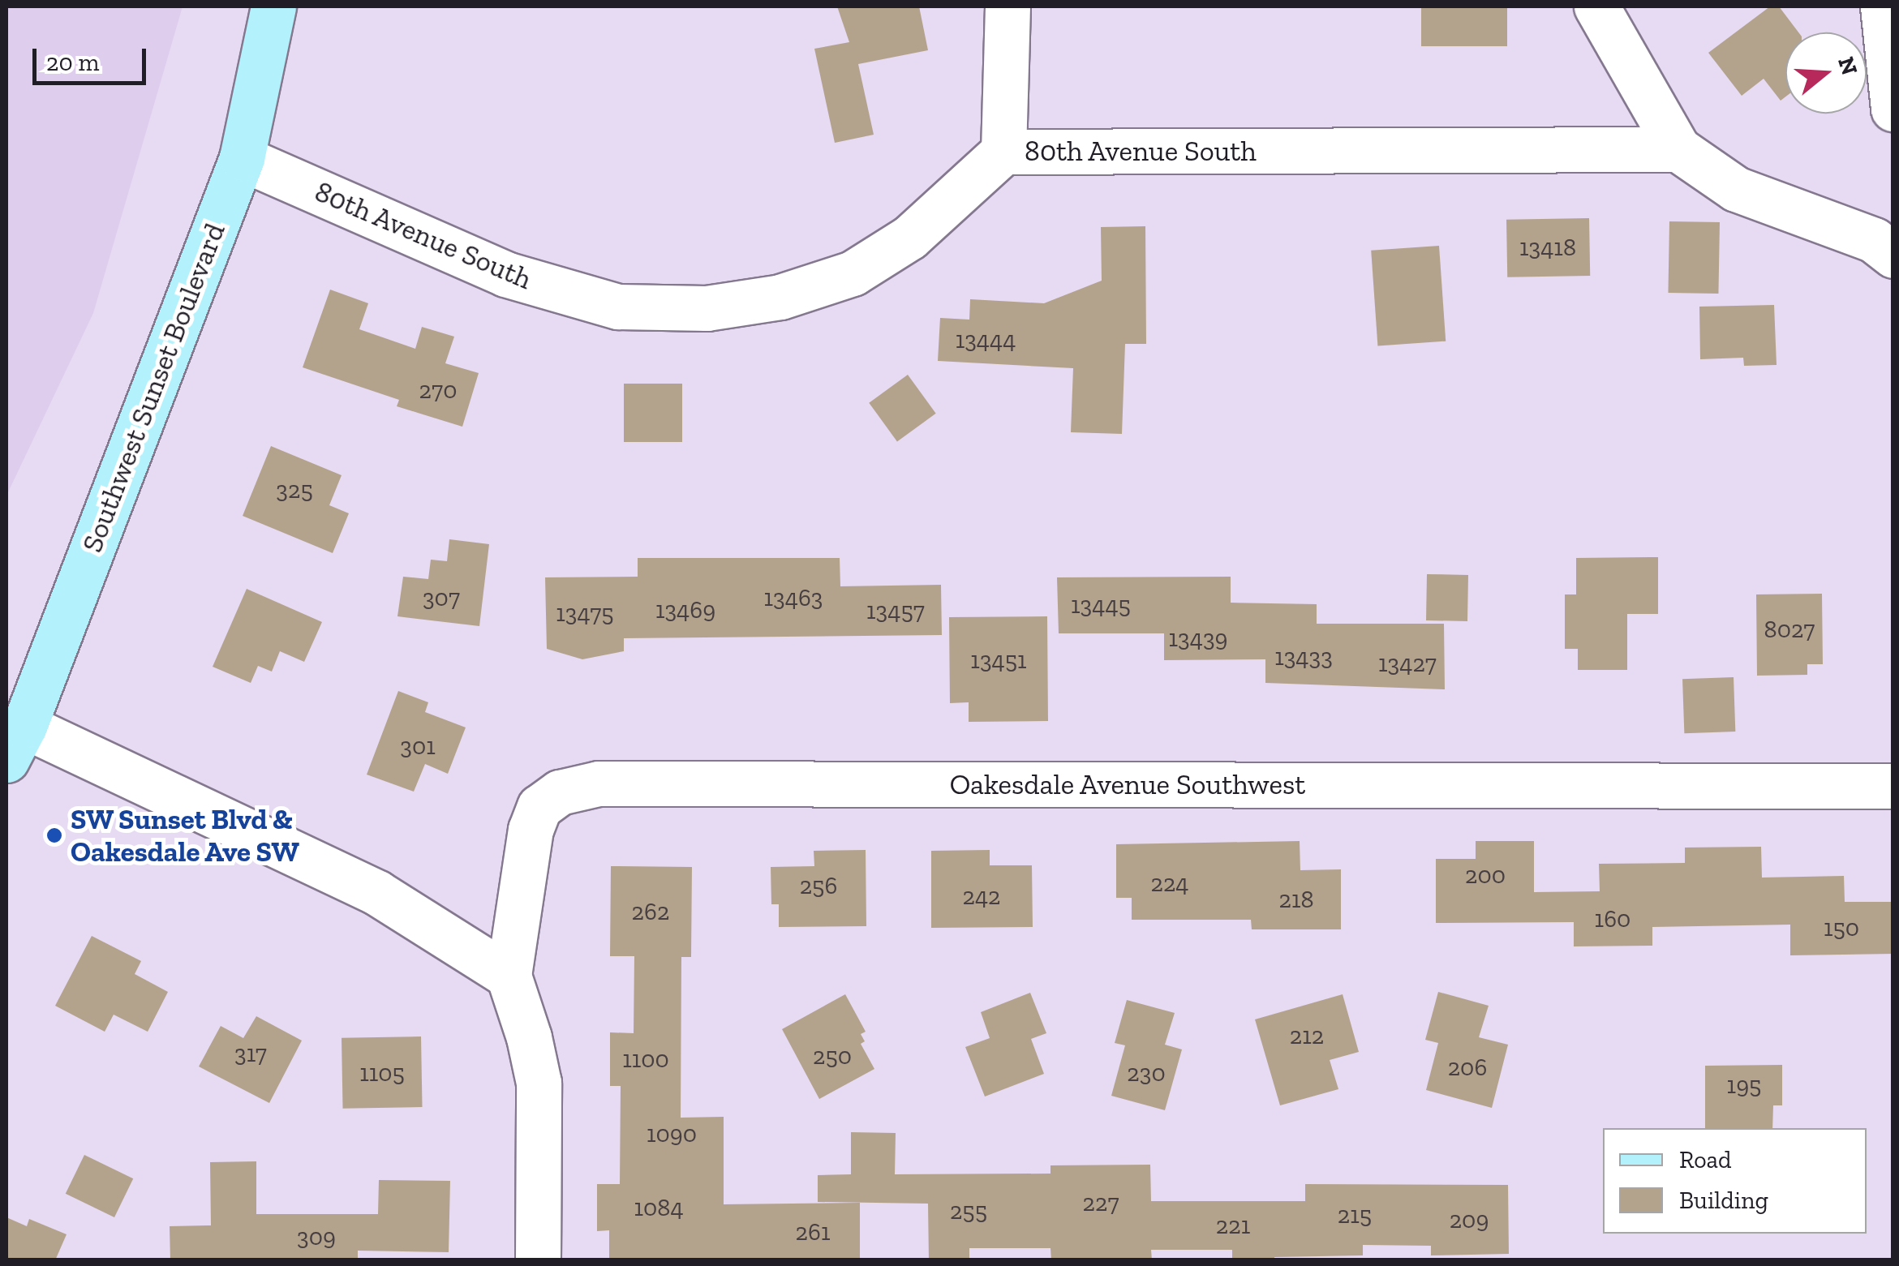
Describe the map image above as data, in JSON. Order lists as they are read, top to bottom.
{
  "streets": {
    "main road": ["Southwest Sunset Boulevard"],
    "street": ["80th Avenue South", "Oakesdale Avenue Southwest"]
  },
  "crossings": [
    ["80th Avenue South", "Southwest Sunset Boulevard"]
  ],
  "places": ["SW Sunset Blvd & Oakesdale Ave SW"],
  "house_numbers": [
    "13418",
    "13444",
    "270",
    "325",
    "307",
    "13463",
    "13445",
    "13469",
    "13457",
    "13475",
    "8027",
    "13439",
    "13433",
    "13451",
    "13427",
    "301",
    "200",
    "224",
    "256",
    "242",
    "218",
    "262",
    "160",
    "150",
    "212",
    "317",
    "250",
    "1100",
    "206",
    "1105",
    "230",
    "195",
    "1090",
    "227",
    "1084",
    "255",
    "215",
    "209",
    "221",
    "261",
    "309"
  ],
  "legend": ["Road", "Building"],
  "scale_bar": "20 m",
  "north": "right"
}
